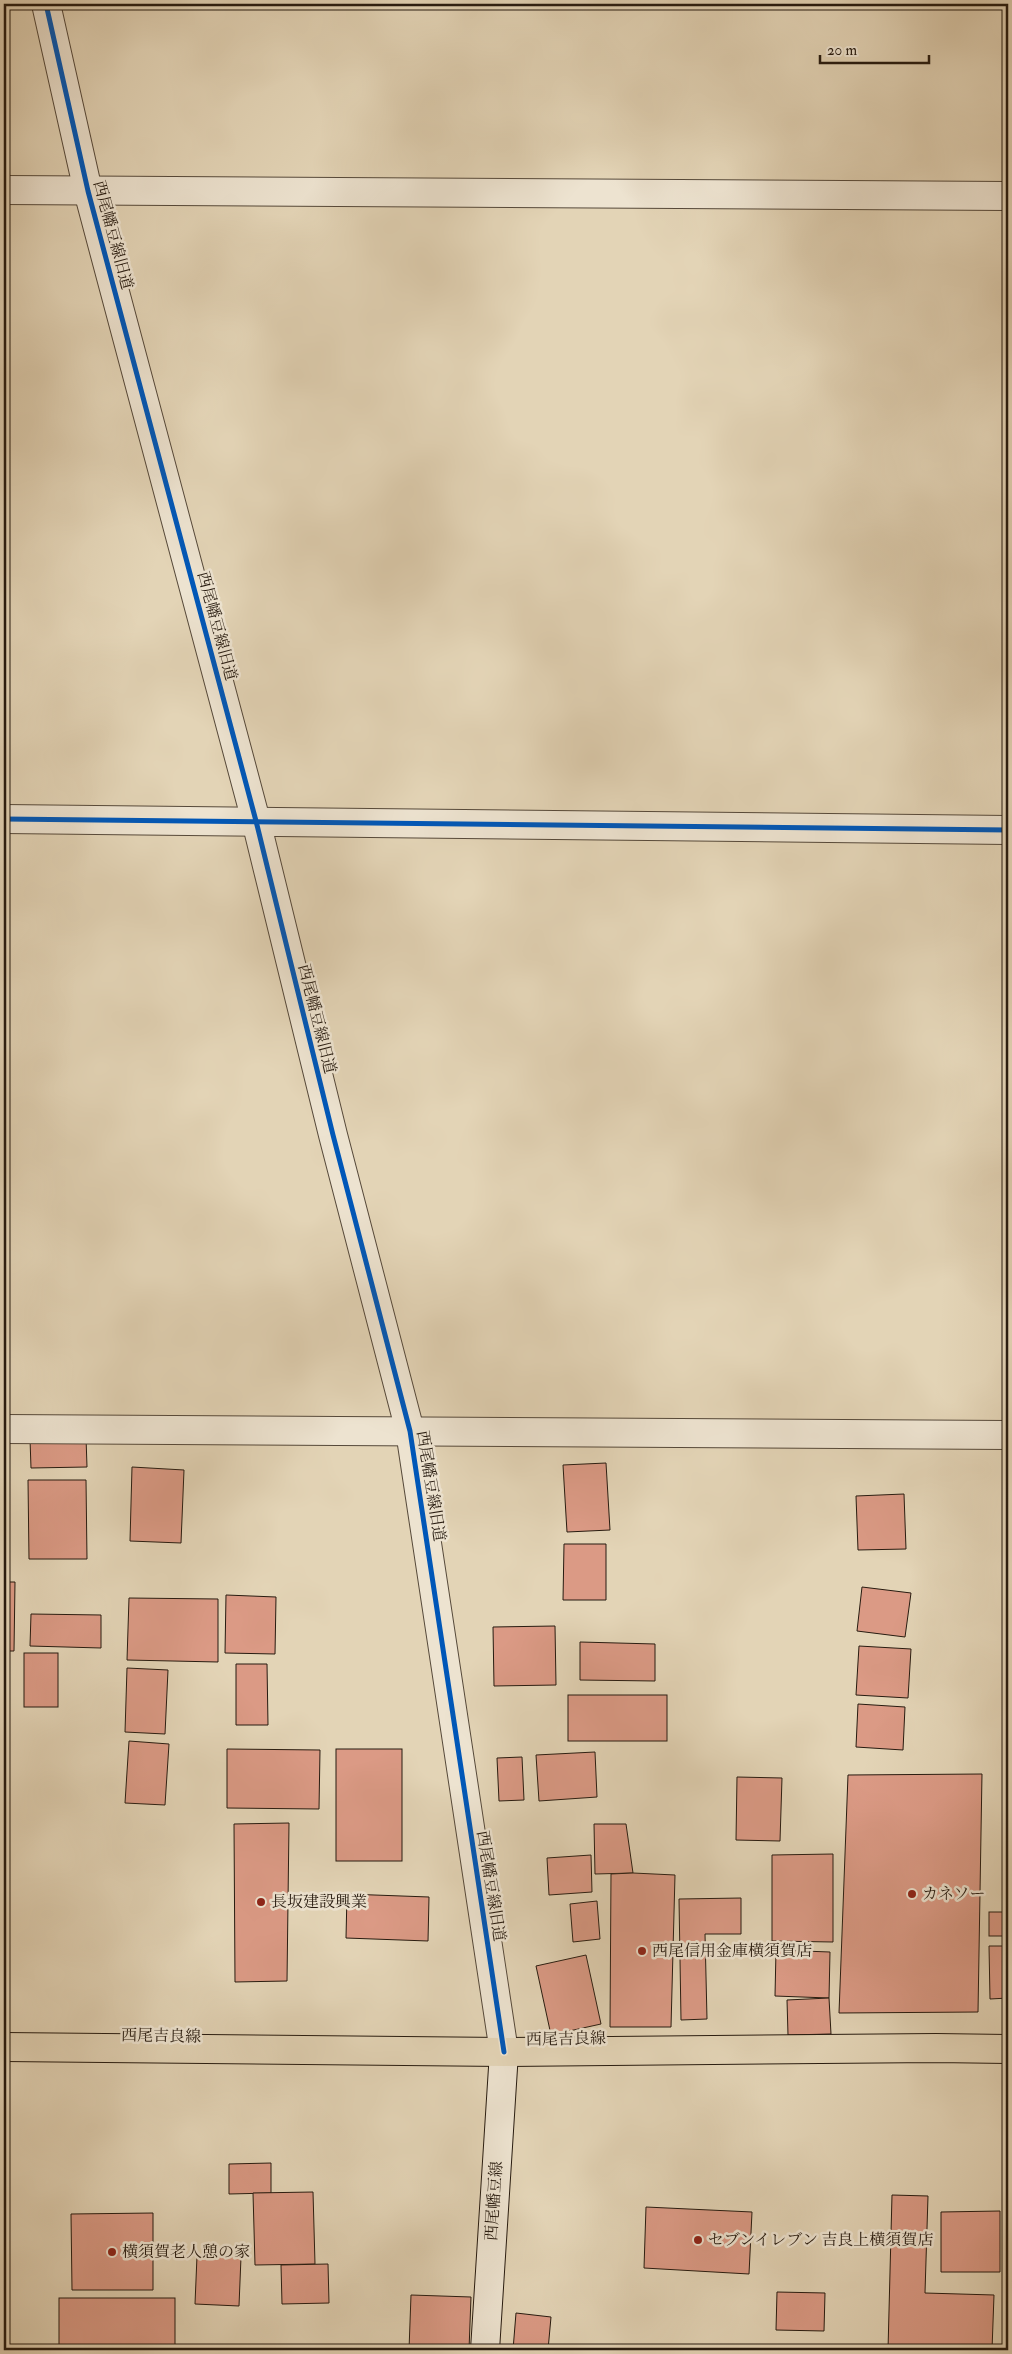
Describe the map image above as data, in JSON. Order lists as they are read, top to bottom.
{
  "streets": {
    "main road": ["西尾吉良線"],
    "street": ["西尾幡豆線旧道", "西尾幡豆線"]
  },
  "crossings": [
    ["西尾幡豆線旧道", "西尾吉良線"],
    ["西尾幡豆線旧道", "西尾幡豆線"],
    ["西尾吉良線", "西尾幡豆線"]
  ],
  "places": [
    "カネソー",
    "長坂建設興業",
    "西尾信用金庫横須賀店",
    "セブンイレブン 吉良上横須賀店",
    "横須賀老人憩の家"
  ],
  "scale_bar": "20 m"
}
